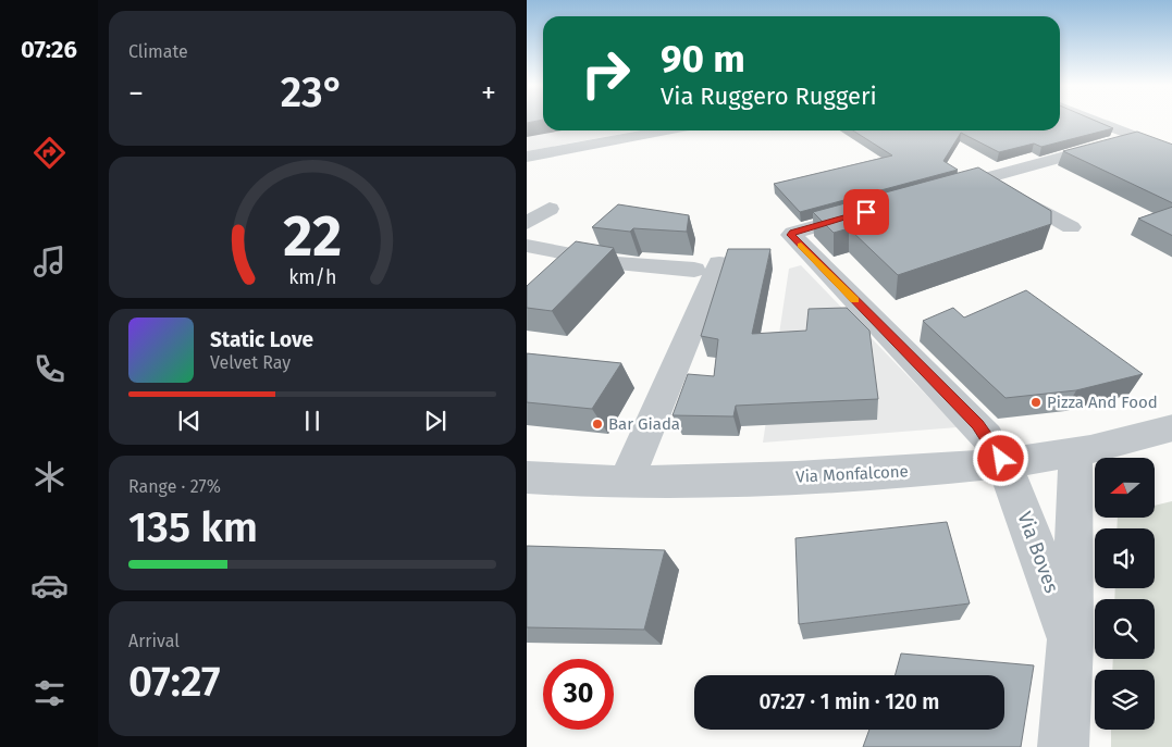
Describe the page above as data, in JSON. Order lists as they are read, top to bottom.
{
  "streets": {
    "street": ["Via Monfalcone", "Via Boves"]
  },
  "crossings": [
    ["Via Monfalcone", "Via Boves"]
  ],
  "places": ["Pizza And Food", "Bar Giada"],
  "north": "left",
  "page": {
    "tabs": "07:26",
    "tile": [
      "Climate",
      ["Range · 27%", "135 km"],
      ["Arrival", "07:27"]
    ],
    "turn": ["90 m", "Via Ruggero Ruggeri"],
    "heat": ["−", "23°", "+"],
    "song": ["Static Love", "Velvet Ray"],
    "limit": "30",
    "trip": "07:27 · 1 min · 120 m",
    "gauge": ["22", "km/h"]
  }
}
